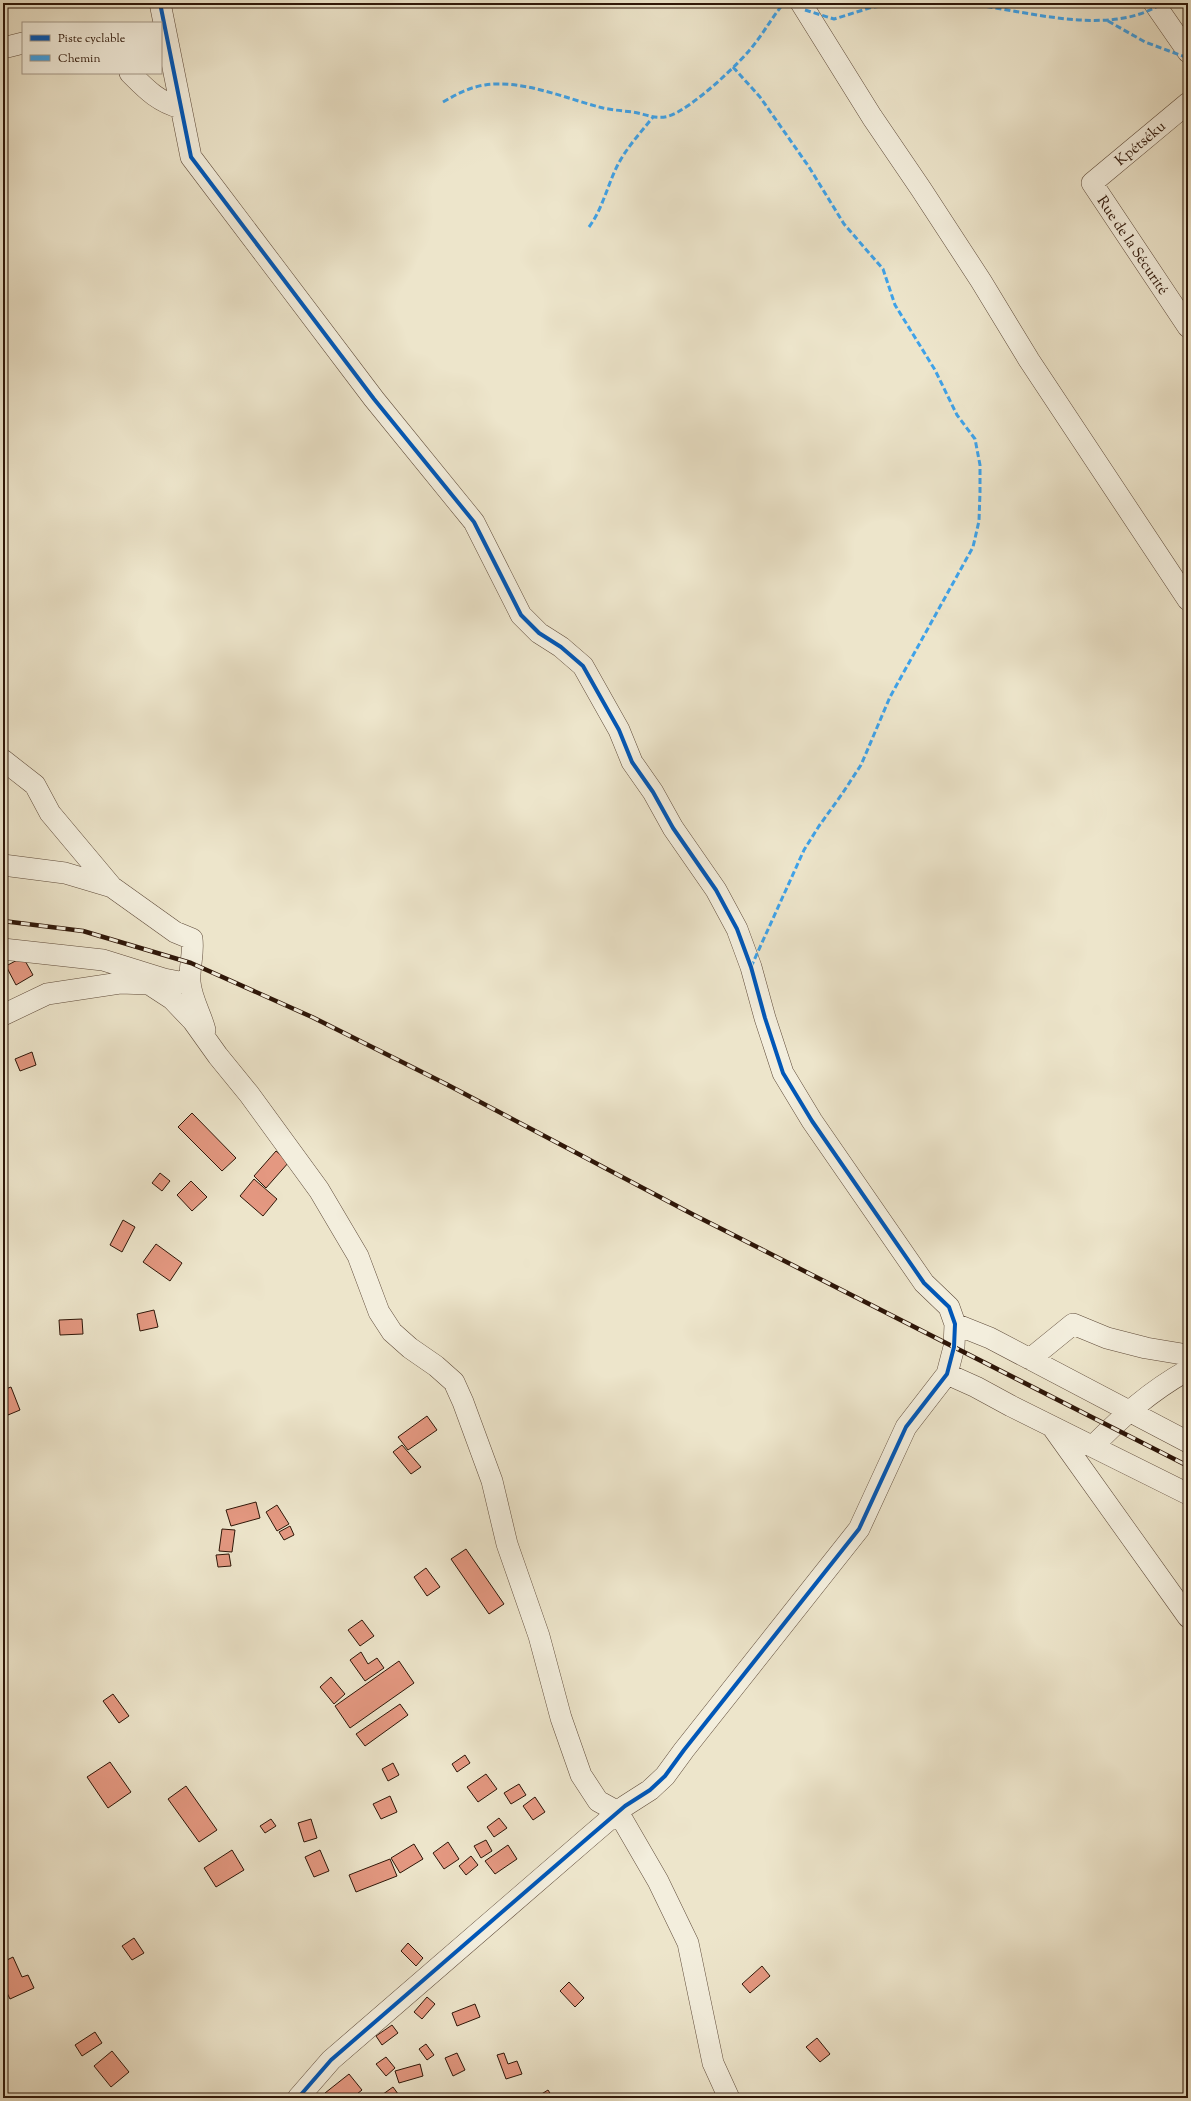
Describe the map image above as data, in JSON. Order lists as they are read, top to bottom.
{
  "streets": {
    "street": ["Kpétséku", "Rue de la Sécurité"]
  },
  "crossings": [
    ["Kpétséku", "Rue de la Sécurité"]
  ],
  "legend": ["Piste cyclable", "Chemin"]
}
